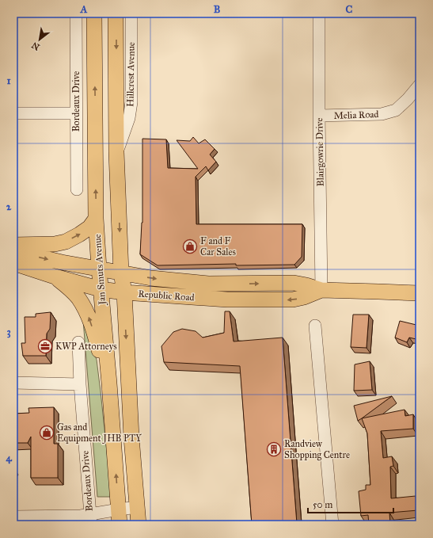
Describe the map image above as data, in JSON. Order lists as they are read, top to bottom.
{
  "streets": {
    "main road": ["Jan Smuts Avenue", "Republic Road"],
    "street": [
      "Hillcrest Avenue",
      "Bordeaux Drive",
      "Melia Road",
      "Blairgowrie Drive"
    ]
  },
  "crossings": [
    ["Melia Road", "Blairgowrie Drive"],
    ["Blairgowrie Drive", "Republic Road"],
    ["Jan Smuts Avenue", "Republic Road"]
  ],
  "places": {
    "shop": ["F and F Car Sales", "Gas and Equipment JHB PTY"],
    "office": ["KWP Attorneys"],
    "building": ["Randview Shopping Centre"]
  },
  "scale_bar": "50 m",
  "north": "bottom left",
  "grid": {
    "columns": ["A", "B", "C"],
    "rows": [
      "1",
      "2",
      "3",
      "4"
    ]
  }
}
